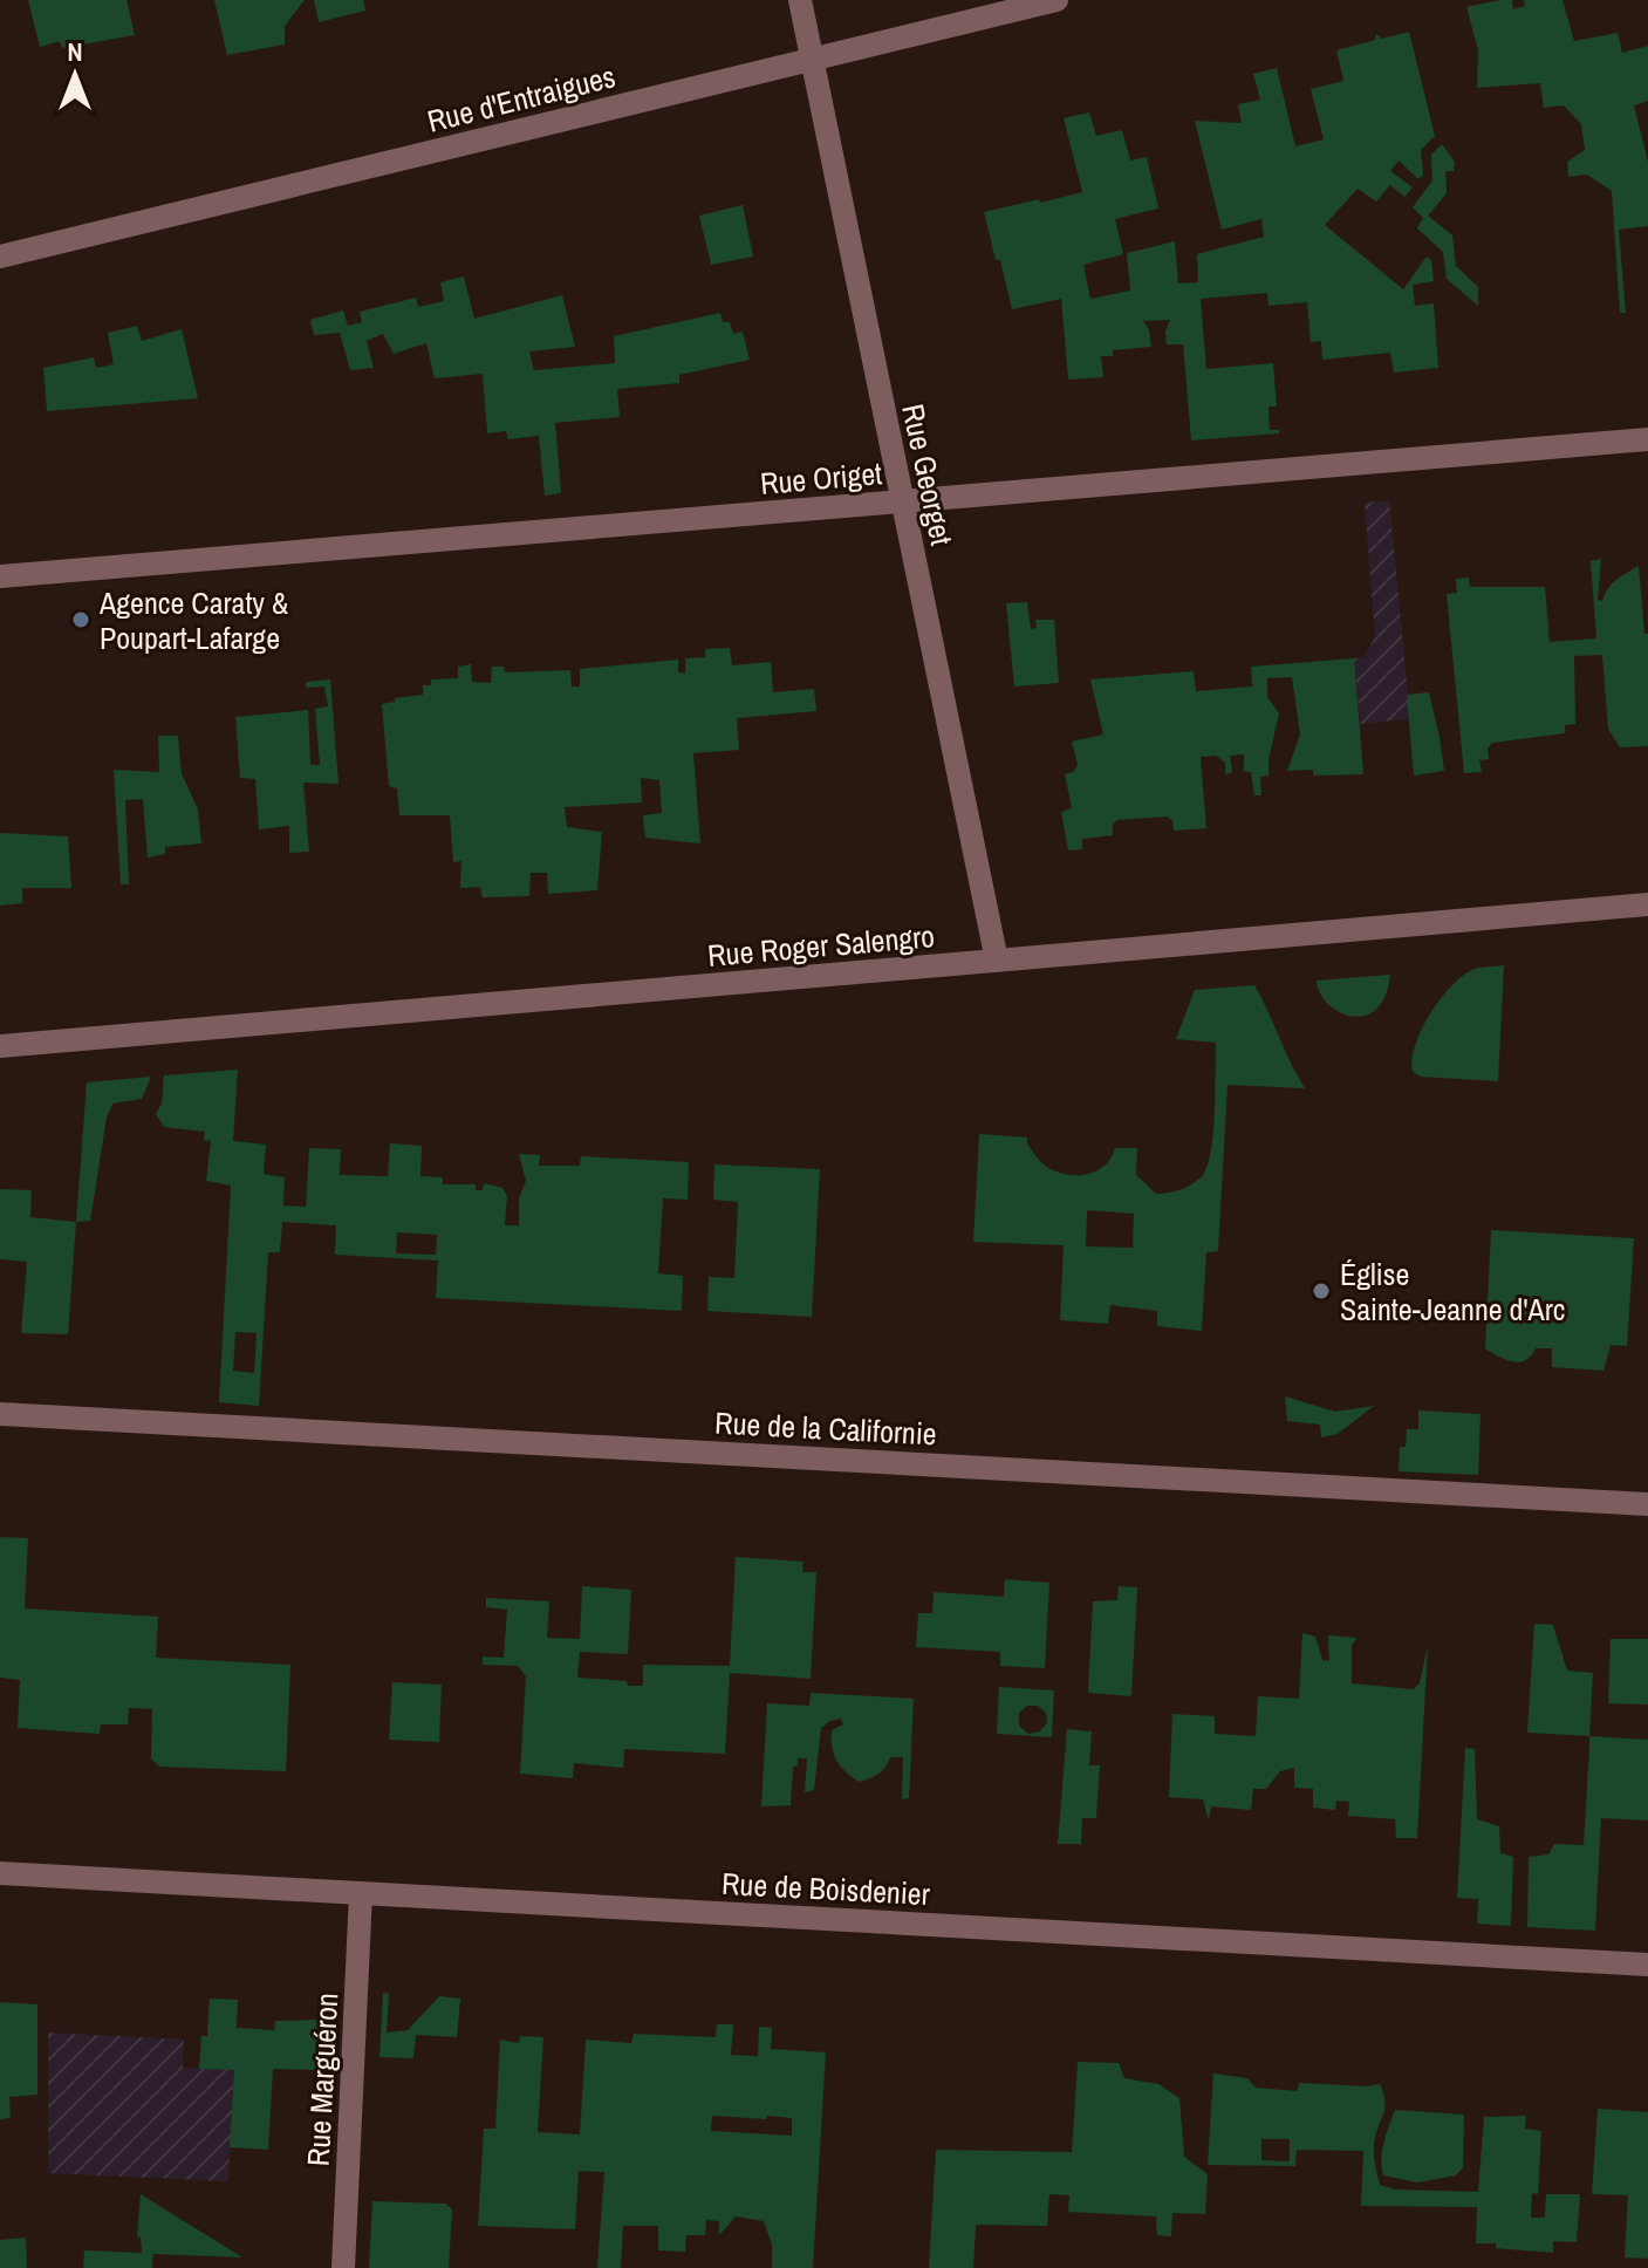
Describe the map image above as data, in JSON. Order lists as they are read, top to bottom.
{
  "streets": {
    "street": [
      "Rue d'Entraigues",
      "Rue Georget",
      "Rue Origet",
      "Rue Roger Salengro",
      "Rue de la Californie",
      "Rue de Boisdenier",
      "Rue Marguéron"
    ]
  },
  "crossings": [
    ["Rue d'Entraigues", "Rue Georget"],
    ["Rue Georget", "Rue Origet"],
    ["Rue Georget", "Rue Roger Salengro"],
    ["Rue de Boisdenier", "Rue Marguéron"]
  ],
  "places": ["Agence Caraty & Poupart-Lafarge", "Église Sainte-Jeanne d'Arc"],
  "north": "top"
}
